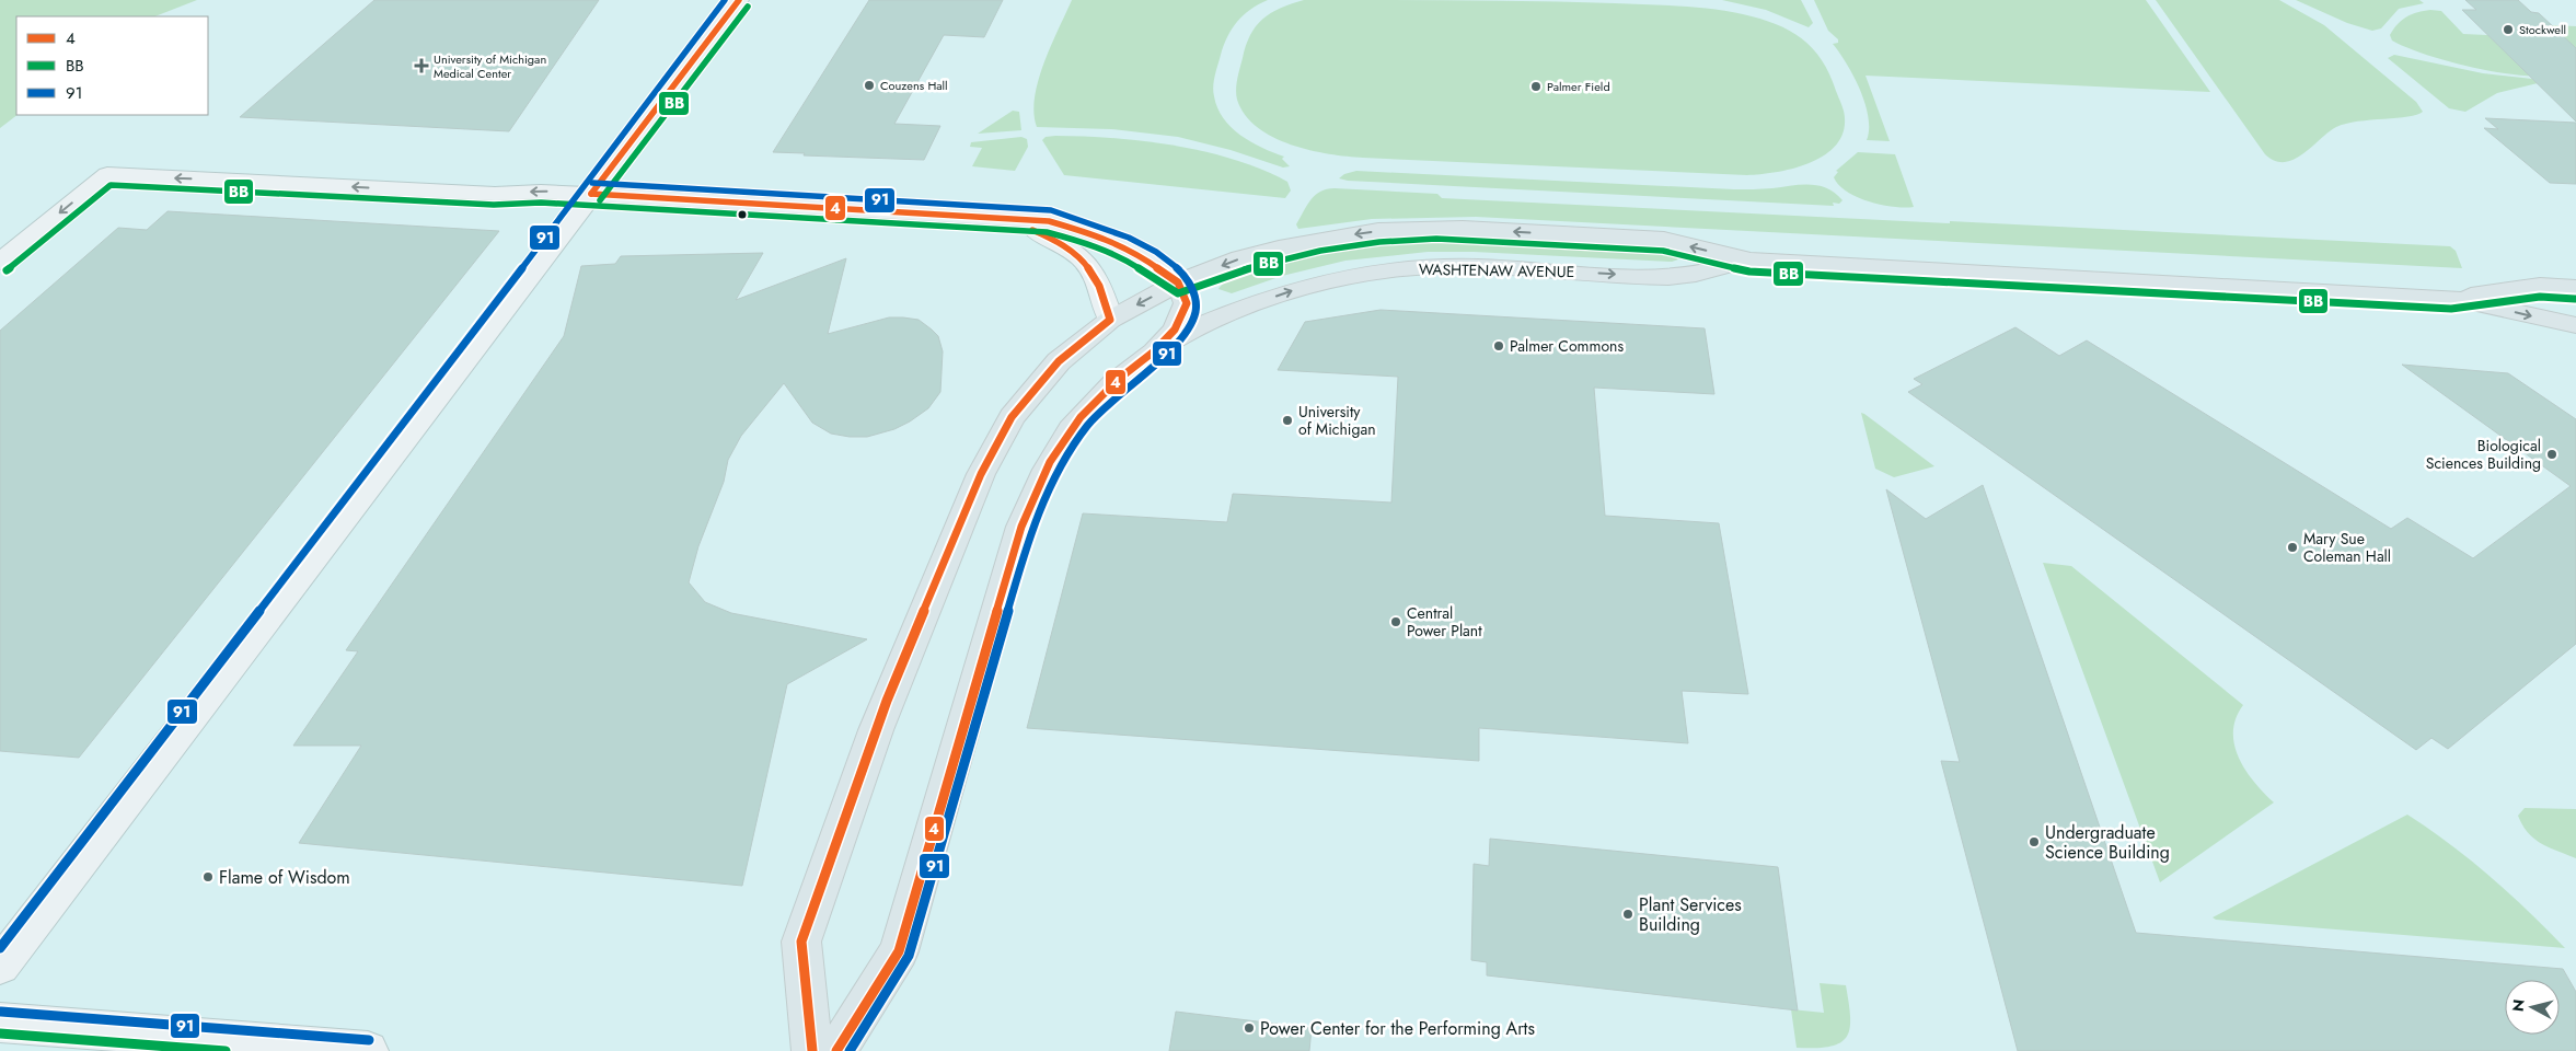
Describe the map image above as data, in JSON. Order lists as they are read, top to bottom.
{
  "streets": {
    "main road": ["WASHTENAW AVENUE"]
  },
  "places": {
    "other": [
      "Stockwell",
      "Couzens Hall",
      "Palmer Field",
      "Palmer Commons",
      "University of Michigan",
      "Biological Sciences Building",
      "Mary Sue Coleman Hall",
      "Central Power Plant",
      "Undergraduate Science Building",
      "Flame of Wisdom",
      "Plant Services Building",
      "Power Center for the Performing Arts"
    ],
    "health": ["University of Michigan Medical Center"]
  },
  "lines": ["transit line 4", "transit line 91", "transit line BB"],
  "legend": ["4", "BB", "91"],
  "north": "left"
}
